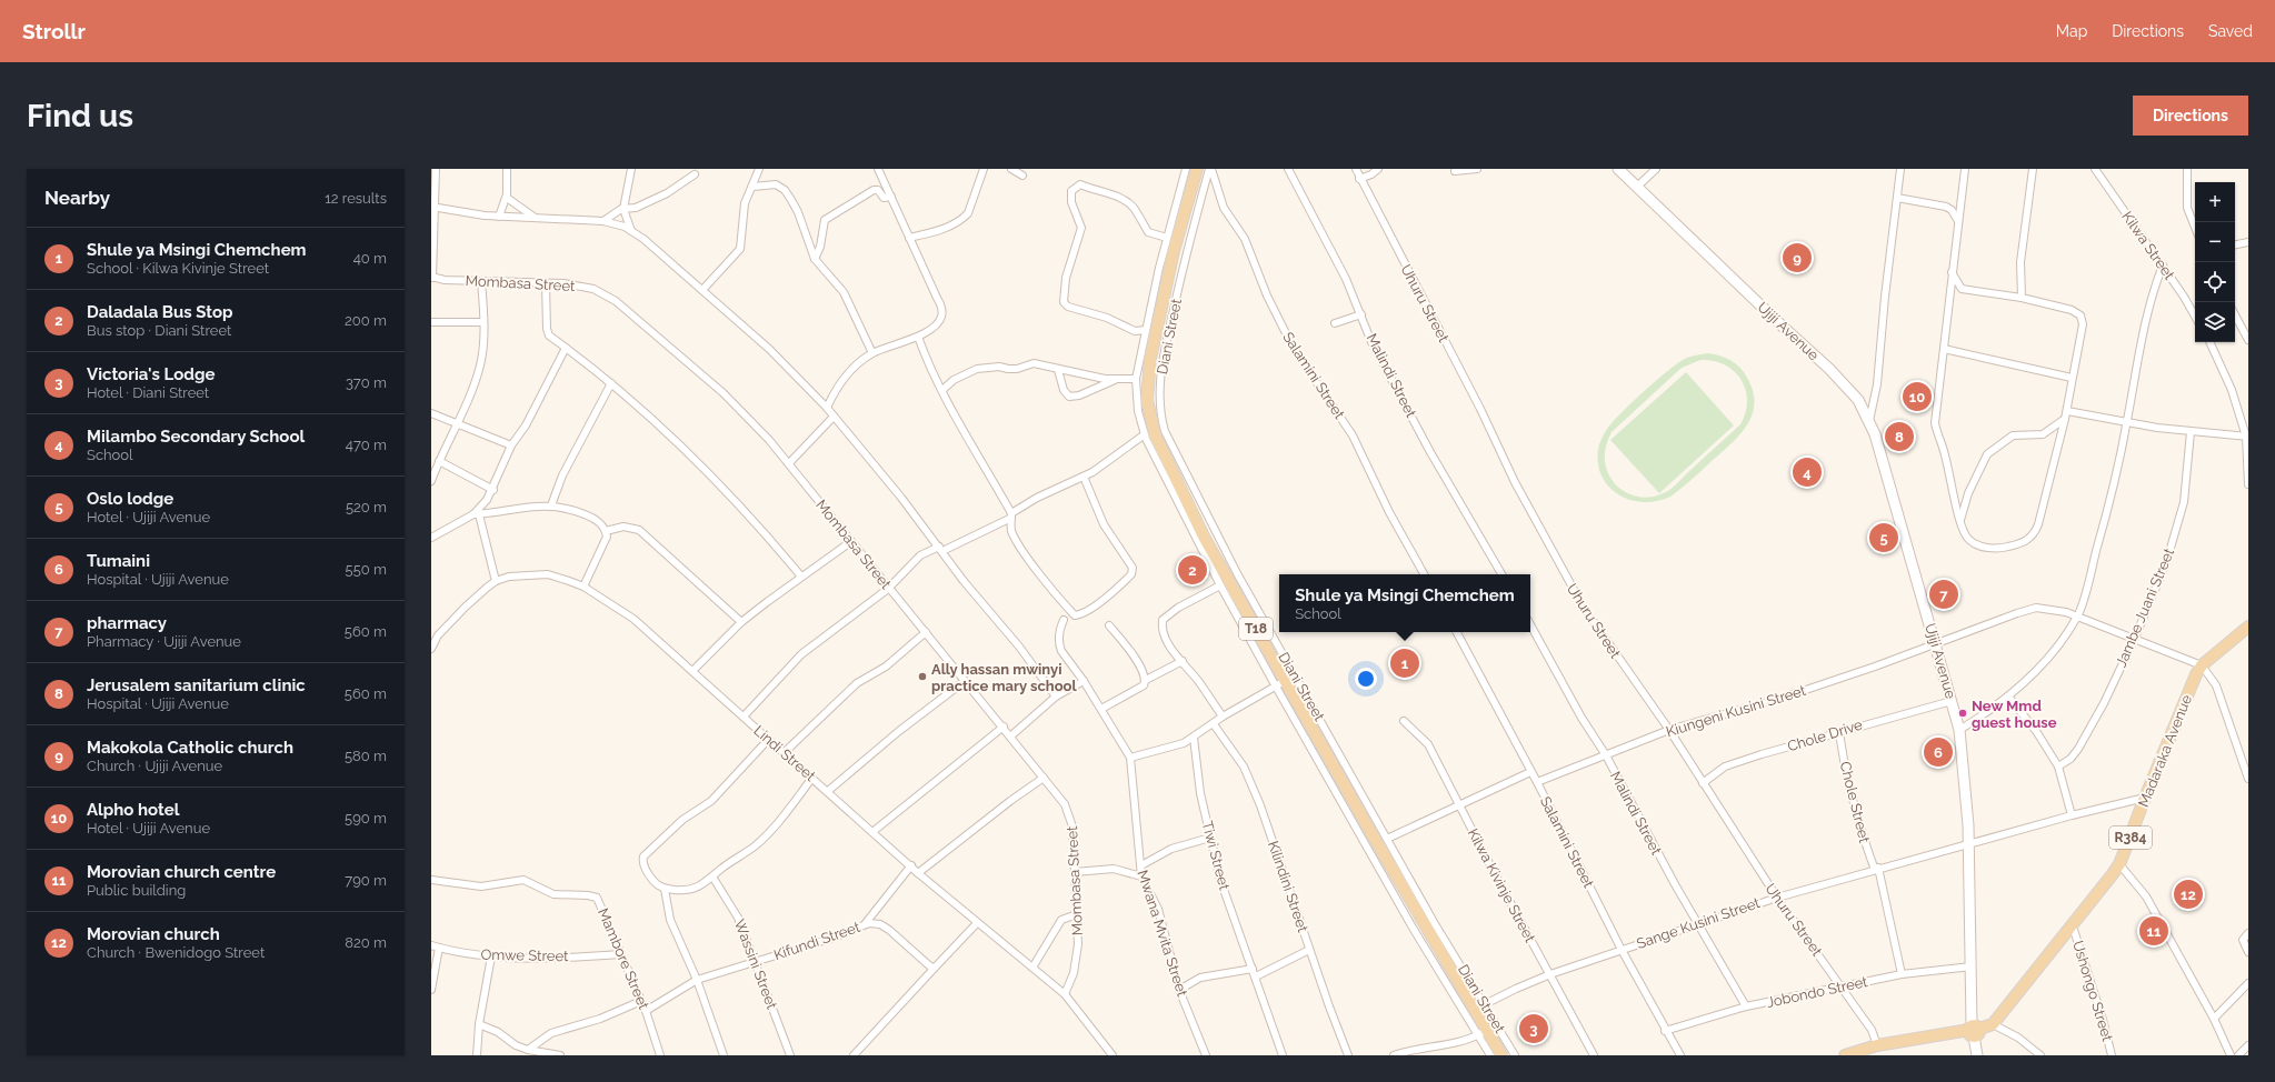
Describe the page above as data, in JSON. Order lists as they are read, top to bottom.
{
  "streets": {
    "main road": [
      "Ujiji Avenue",
      "T18",
      "Madaraka Avenue",
      "R384"
    ],
    "street": [
      "Kilwa Street",
      "Mombasa Street",
      "Uhuru Street",
      "Diani Street",
      "Salamini Street",
      "Malindi Street",
      "Jambe Juani Street",
      "Kiungeni Kusini Street",
      "Chole Drive",
      "Lindi Street",
      "Chole Street",
      "Tiwi Street",
      "Kilwa Kivinje Street",
      "Kilindini Street",
      "Sange Kusini Street",
      "Mwana Mvita Street",
      "Kifundi Street",
      "Omwe Street",
      "Mambore Street",
      "Wassini Street",
      "Ushongo Street",
      "Jobondo Street"
    ]
  },
  "crossings": [
    ["Mombasa Street", "Lindi Street"],
    ["Uhuru Street", "Kiungeni Kusini Street"],
    ["Uhuru Street", "Chole Drive"],
    ["Uhuru Street", "Sange Kusini Street"],
    ["Uhuru Street", "Jobondo Street"],
    ["Ujiji Avenue", "Kiungeni Kusini Street"],
    ["Ujiji Avenue", "Chole Drive"],
    ["Ujiji Avenue", "Sange Kusini Street"],
    ["Ujiji Avenue", "Jobondo Street"],
    ["Diani Street", "Salamini Street"],
    ["Diani Street", "Sange Kusini Street"],
    ["Salamini Street", "Kiungeni Kusini Street"],
    ["Salamini Street", "Sange Kusini Street"],
    ["Salamini Street", "Jobondo Street"],
    ["Malindi Street", "Kiungeni Kusini Street"],
    ["Malindi Street", "Sange Kusini Street"],
    ["Malindi Street", "Jobondo Street"],
    ["Jambe Juani Street", "Kiungeni Kusini Street"],
    ["Kiungeni Kusini Street", "Madaraka Avenue"],
    ["Chole Drive", "Chole Street"],
    ["Madaraka Avenue", "Sange Kusini Street"],
    ["Madaraka Avenue", "Ushongo Street"],
    ["Chole Street", "Sange Kusini Street"],
    ["Chole Street", "Jobondo Street"],
    ["Kilwa Kivinje Street", "Sange Kusini Street"],
    ["Kifundi Street", "Mambore Street"],
    ["Kifundi Street", "Wassini Street"],
    ["Omwe Street", "Mambore Street"]
  ],
  "places": ["Ally hassan mwinyi practice mary school", "New Mmd guest house"],
  "page": {
    "header": "Strollr",
    "nav": ["Map", "Directions", "Saved"],
    "buttons": "Directions",
    "title": "Find us",
    "heading": ["Nearby", "12 results"],
    "map_buttons": ["+", "−"],
    "list": [
      {
        "mark": "1",
        "name": "Shule ya Msingi Chemchem",
        "note": "School · Kilwa Kivinje Street",
        "value": "40 m"
      },
      {
        "mark": "2",
        "name": "Daladala Bus Stop",
        "note": "Bus stop · Diani Street",
        "value": "200 m"
      },
      {
        "mark": "3",
        "name": "Victoria's Lodge",
        "note": "Hotel · Diani Street",
        "value": "370 m"
      },
      {
        "mark": "4",
        "name": "Milambo Secondary School",
        "note": "School",
        "value": "470 m"
      },
      {
        "mark": "5",
        "name": "Oslo lodge",
        "note": "Hotel · Ujiji Avenue",
        "value": "520 m"
      },
      {
        "mark": "6",
        "name": "Tumaini",
        "note": "Hospital · Ujiji Avenue",
        "value": "550 m"
      },
      {
        "mark": "7",
        "name": "pharmacy",
        "note": "Pharmacy · Ujiji Avenue",
        "value": "560 m"
      },
      {
        "mark": "8",
        "name": "Jerusalem sanitarium clinic",
        "note": "Hospital · Ujiji Avenue",
        "value": "560 m"
      },
      {
        "mark": "9",
        "name": "Makokola Catholic church",
        "note": "Church · Ujiji Avenue",
        "value": "580 m"
      },
      {
        "mark": "10",
        "name": "Alpho hotel",
        "note": "Hotel · Ujiji Avenue",
        "value": "590 m"
      },
      {
        "mark": "11",
        "name": "Morovian church centre",
        "note": "Public building",
        "value": "790 m"
      },
      {
        "mark": "12",
        "name": "Morovian church",
        "note": "Church · Bwenidogo Street",
        "value": "820 m"
      }
    ],
    "pins": [
      "9",
      "10",
      "8",
      "4",
      "5",
      "2",
      "7",
      "1",
      "6",
      "12",
      "11",
      "3"
    ],
    "popup": ["Shule ya Msingi Chemchem", "School"]
  }
}
